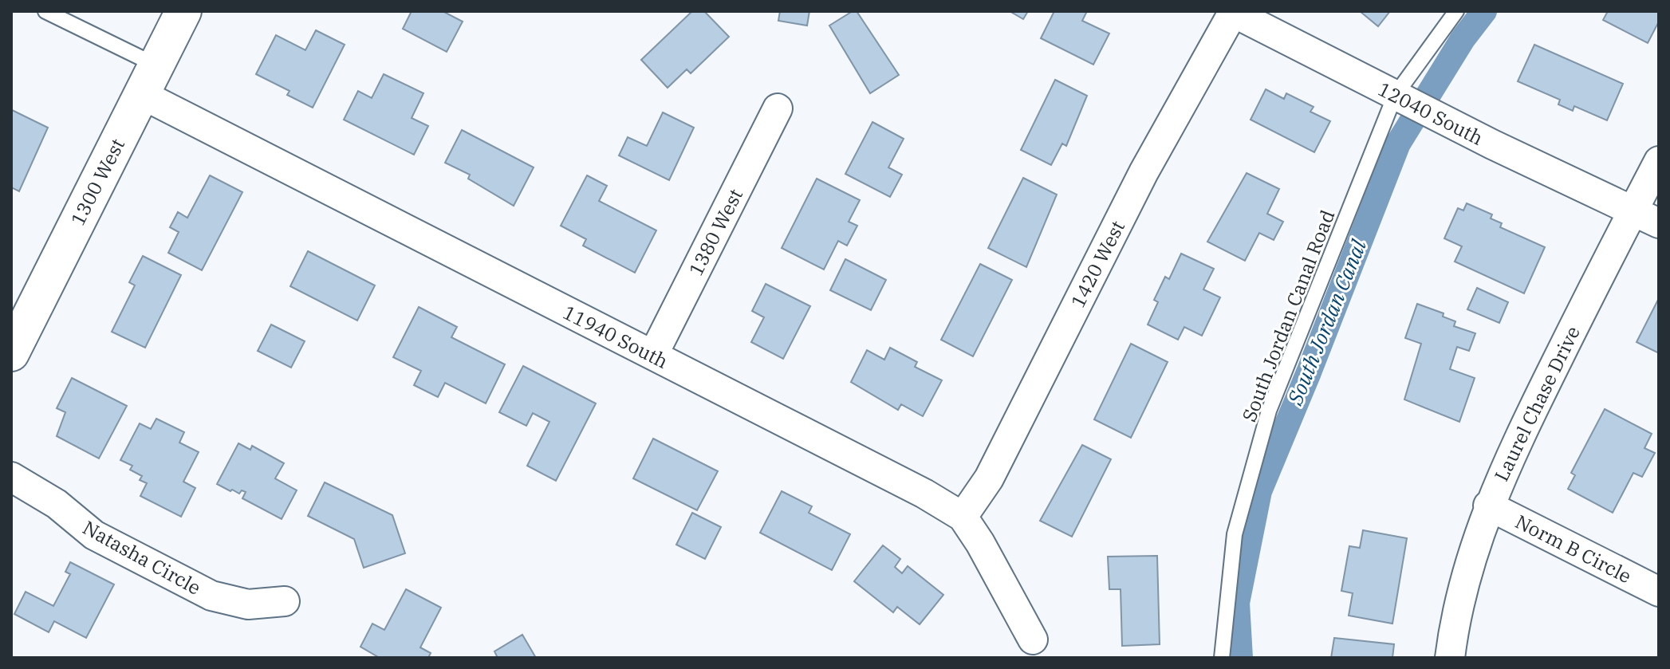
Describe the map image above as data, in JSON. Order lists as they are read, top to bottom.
{
  "streets": {
    "street": [
      "12040 South",
      "1300 West",
      "1380 West",
      "1420 West",
      "11940 South",
      "Laurel Chase Drive",
      "Norm B Circle",
      "Natasha Circle"
    ],
    "lane": ["South Jordan Canal Road"]
  },
  "crossings": [
    ["12040 South", "1420 West"],
    ["12040 South", "South Jordan Canal Road"],
    ["12040 South", "Laurel Chase Drive"],
    ["1300 West", "11940 South"],
    ["1380 West", "11940 South"],
    ["1420 West", "11940 South"],
    ["Laurel Chase Drive", "Norm B Circle"]
  ],
  "water": ["South Jordan Canal"]
}
